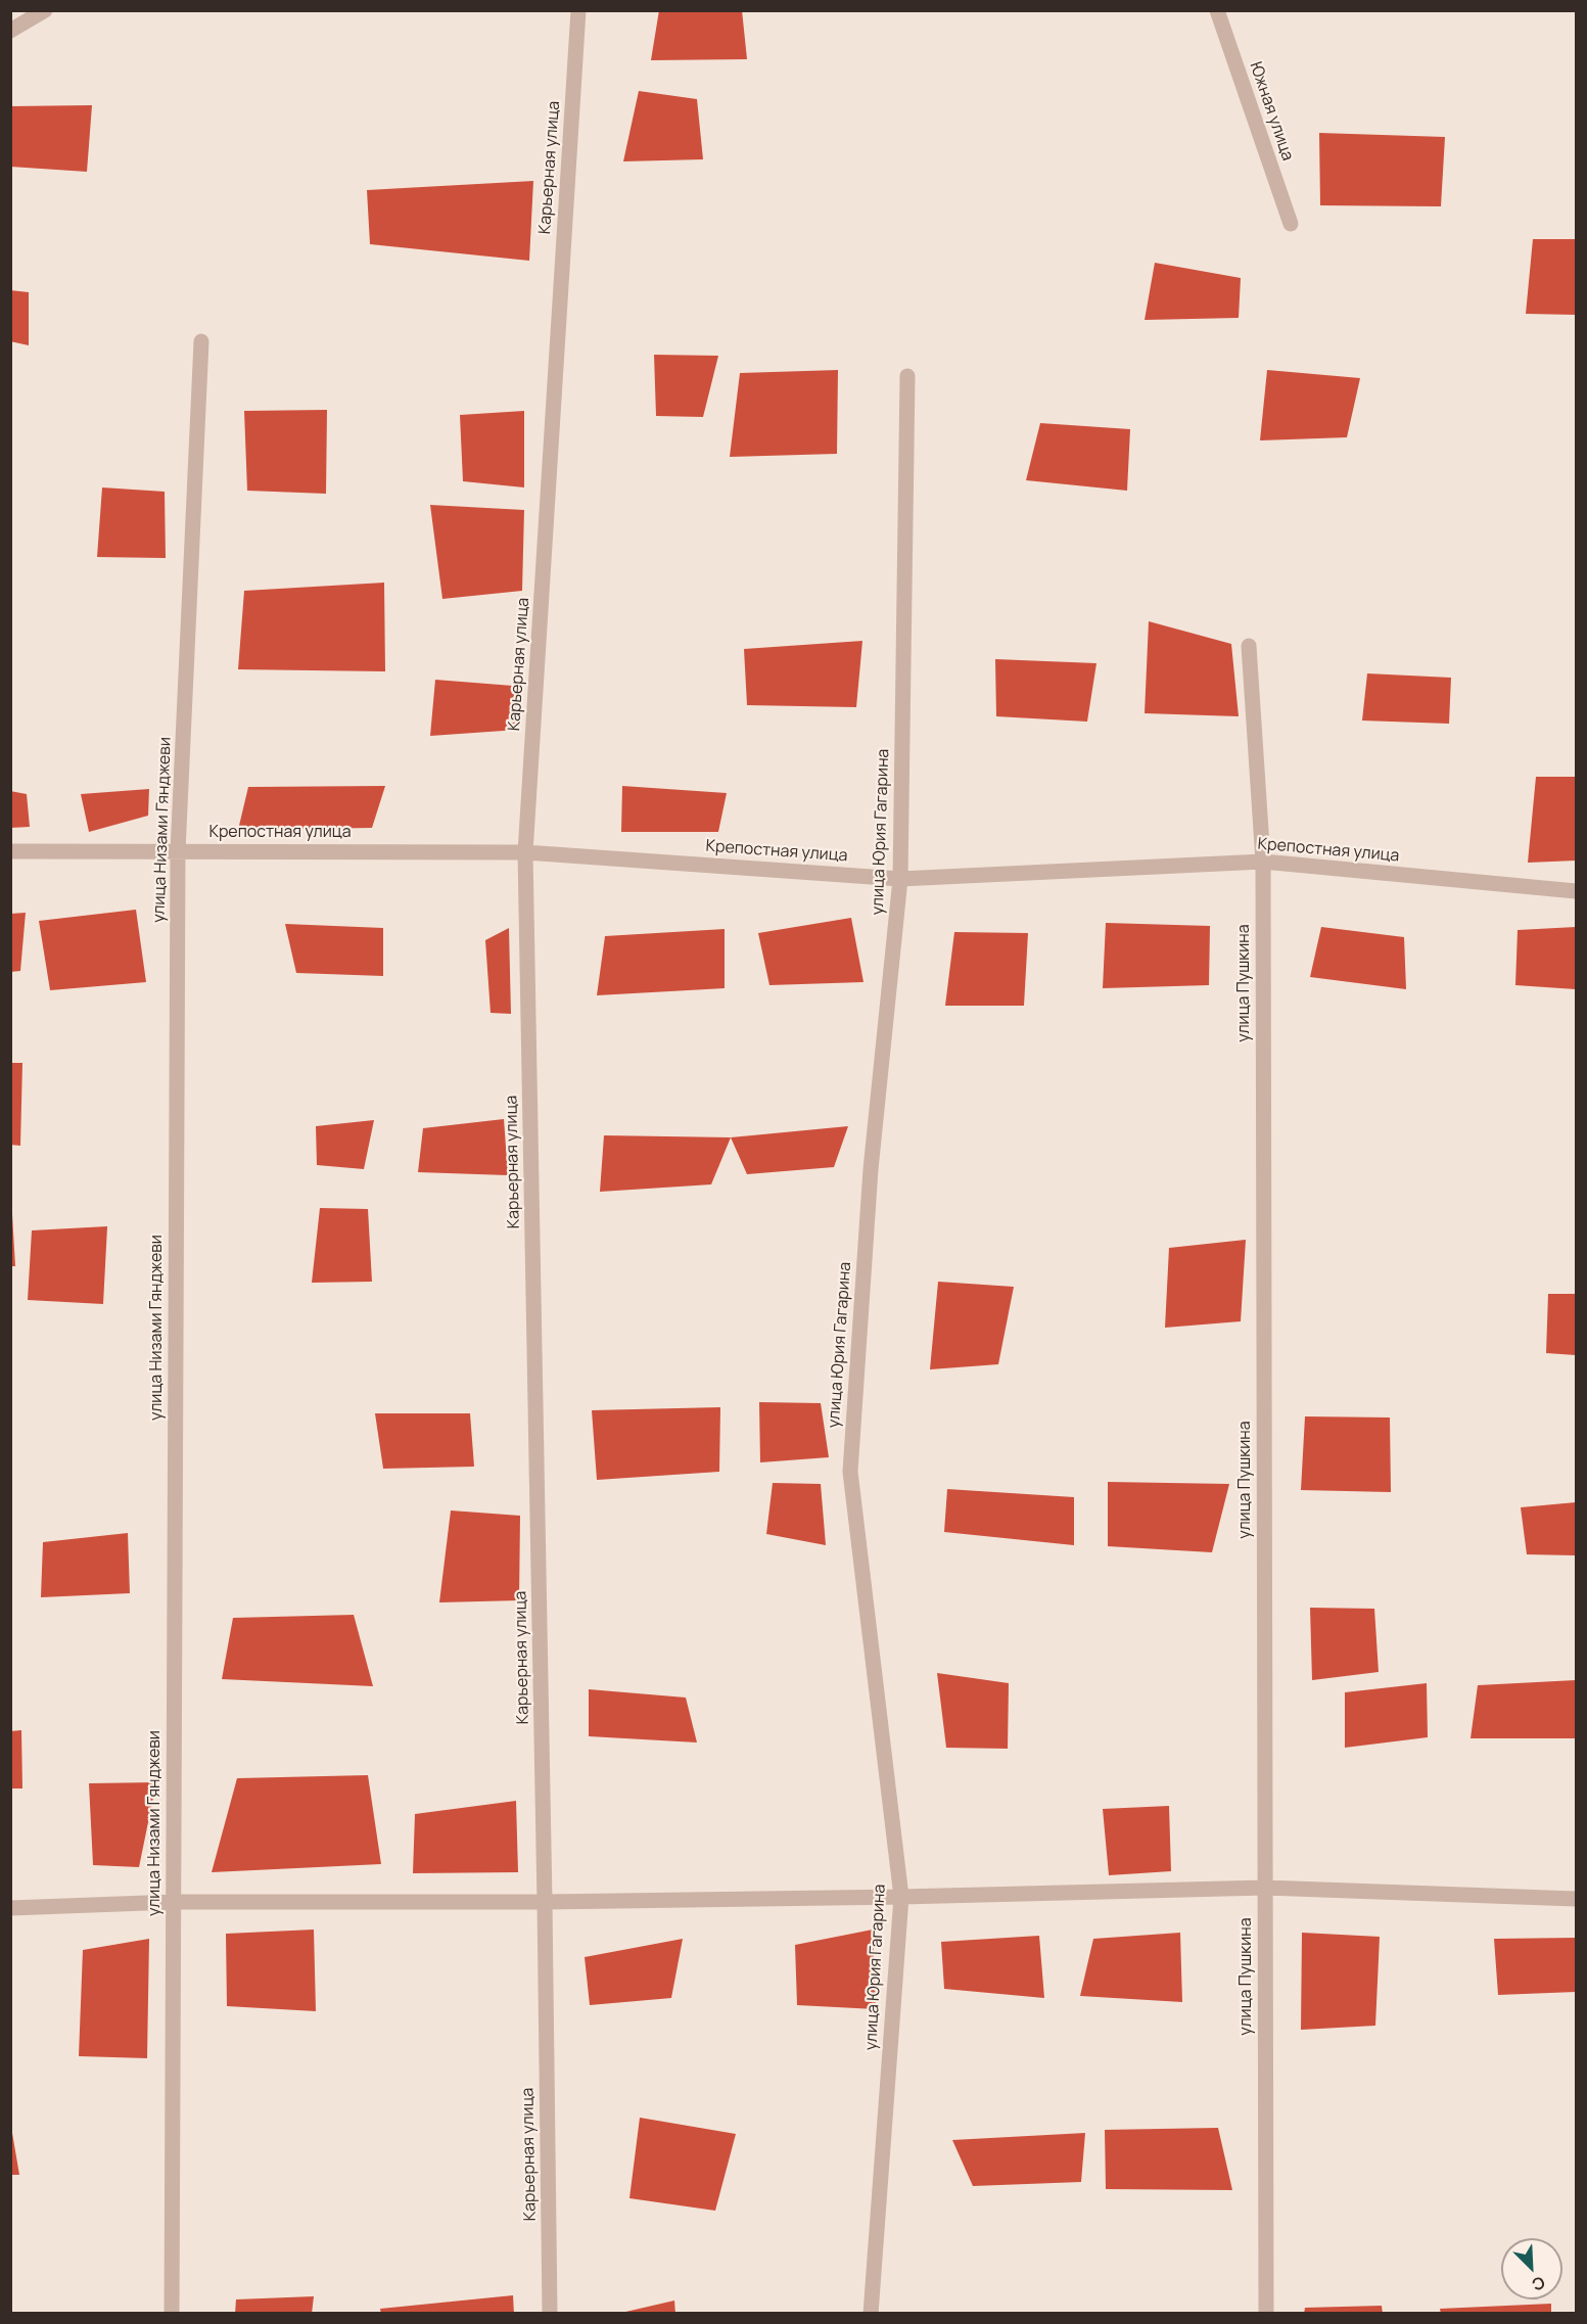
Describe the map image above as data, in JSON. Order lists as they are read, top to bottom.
{
  "streets": {
    "street": [
      "Южная улица",
      "Карьерная улица",
      "улица Низами Гянджеви",
      "улица Юрия Гагарина",
      "Крепостная улица",
      "улица Пушкина"
    ]
  },
  "crossings": [
    ["Карьерная улица", "Крепостная улица"],
    ["улица Низами Гянджеви", "Крепостная улица"],
    ["улица Юрия Гагарина", "Крепостная улица"],
    ["Крепостная улица", "улица Пушкина"]
  ],
  "north": "bottom right"
}
